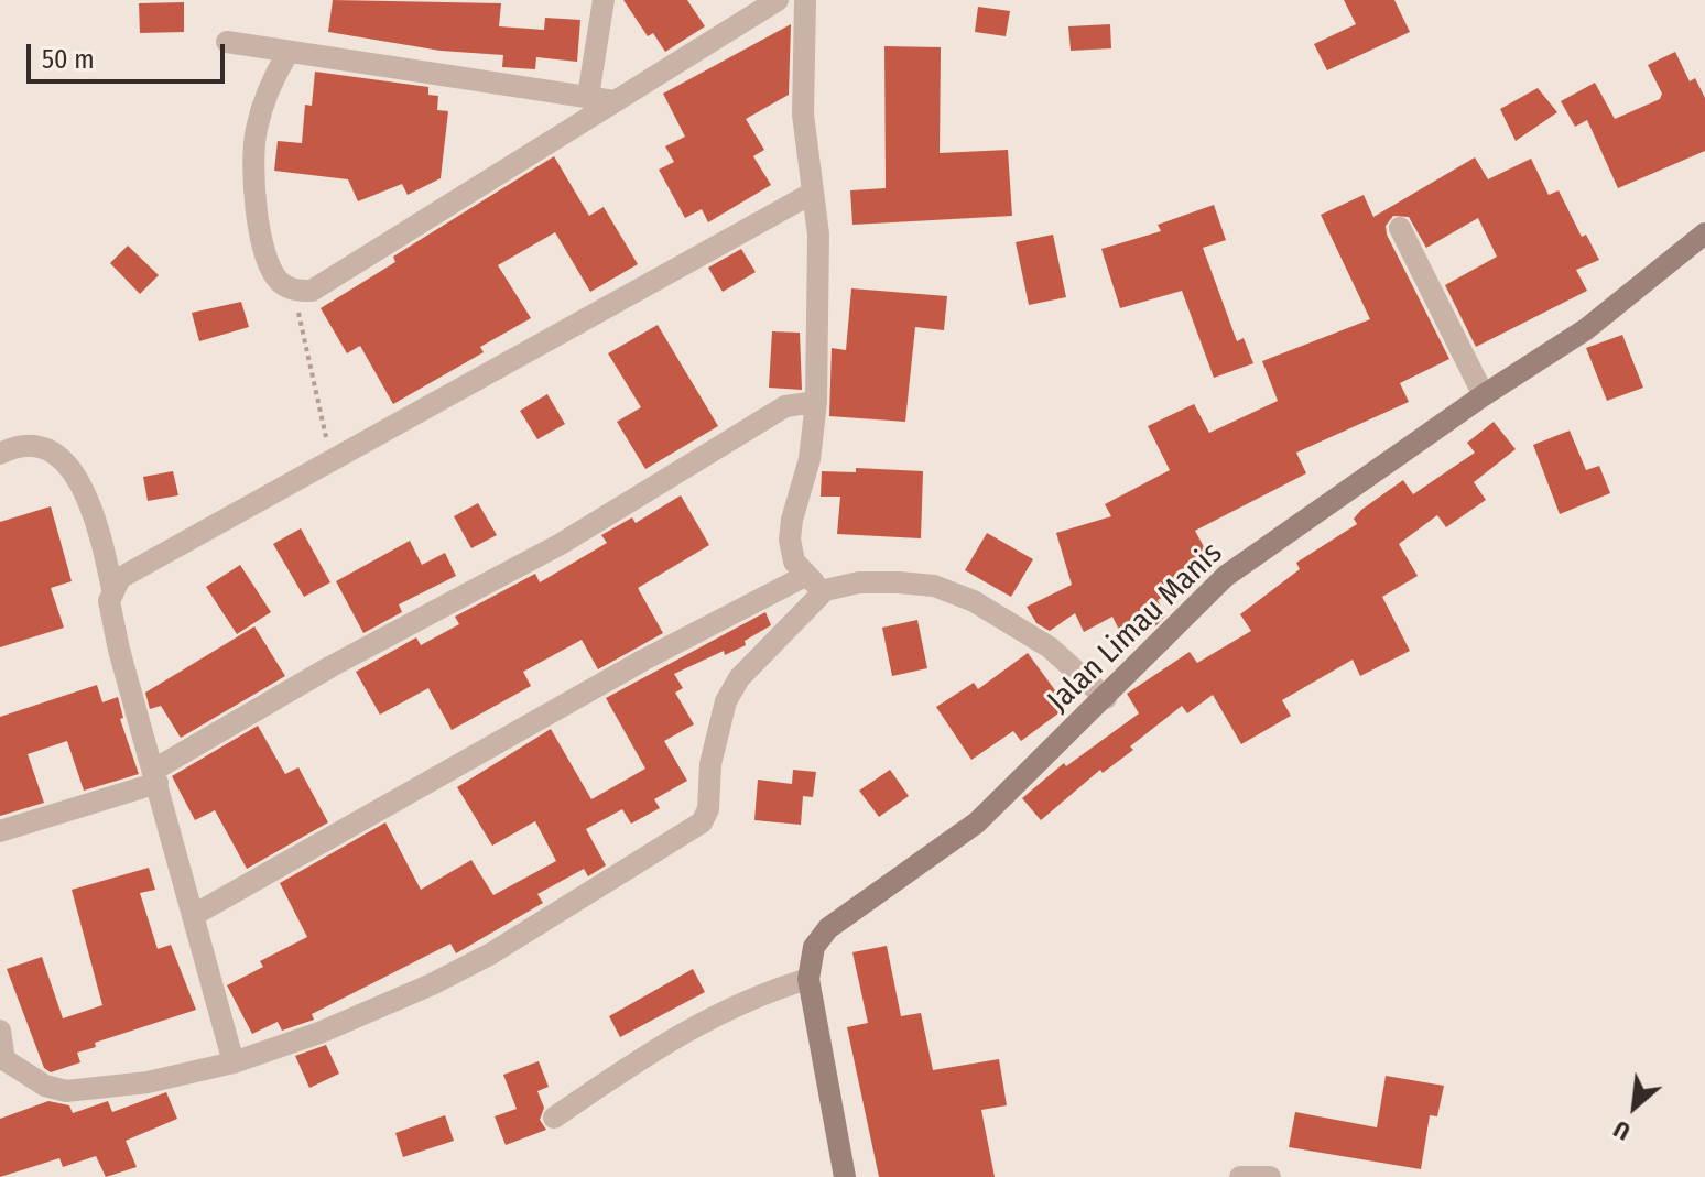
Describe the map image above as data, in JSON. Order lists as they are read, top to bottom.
{
  "streets": {
    "street": ["Jalan Limau Manis"]
  },
  "scale_bar": "50 m",
  "north": "bottom left"
}
